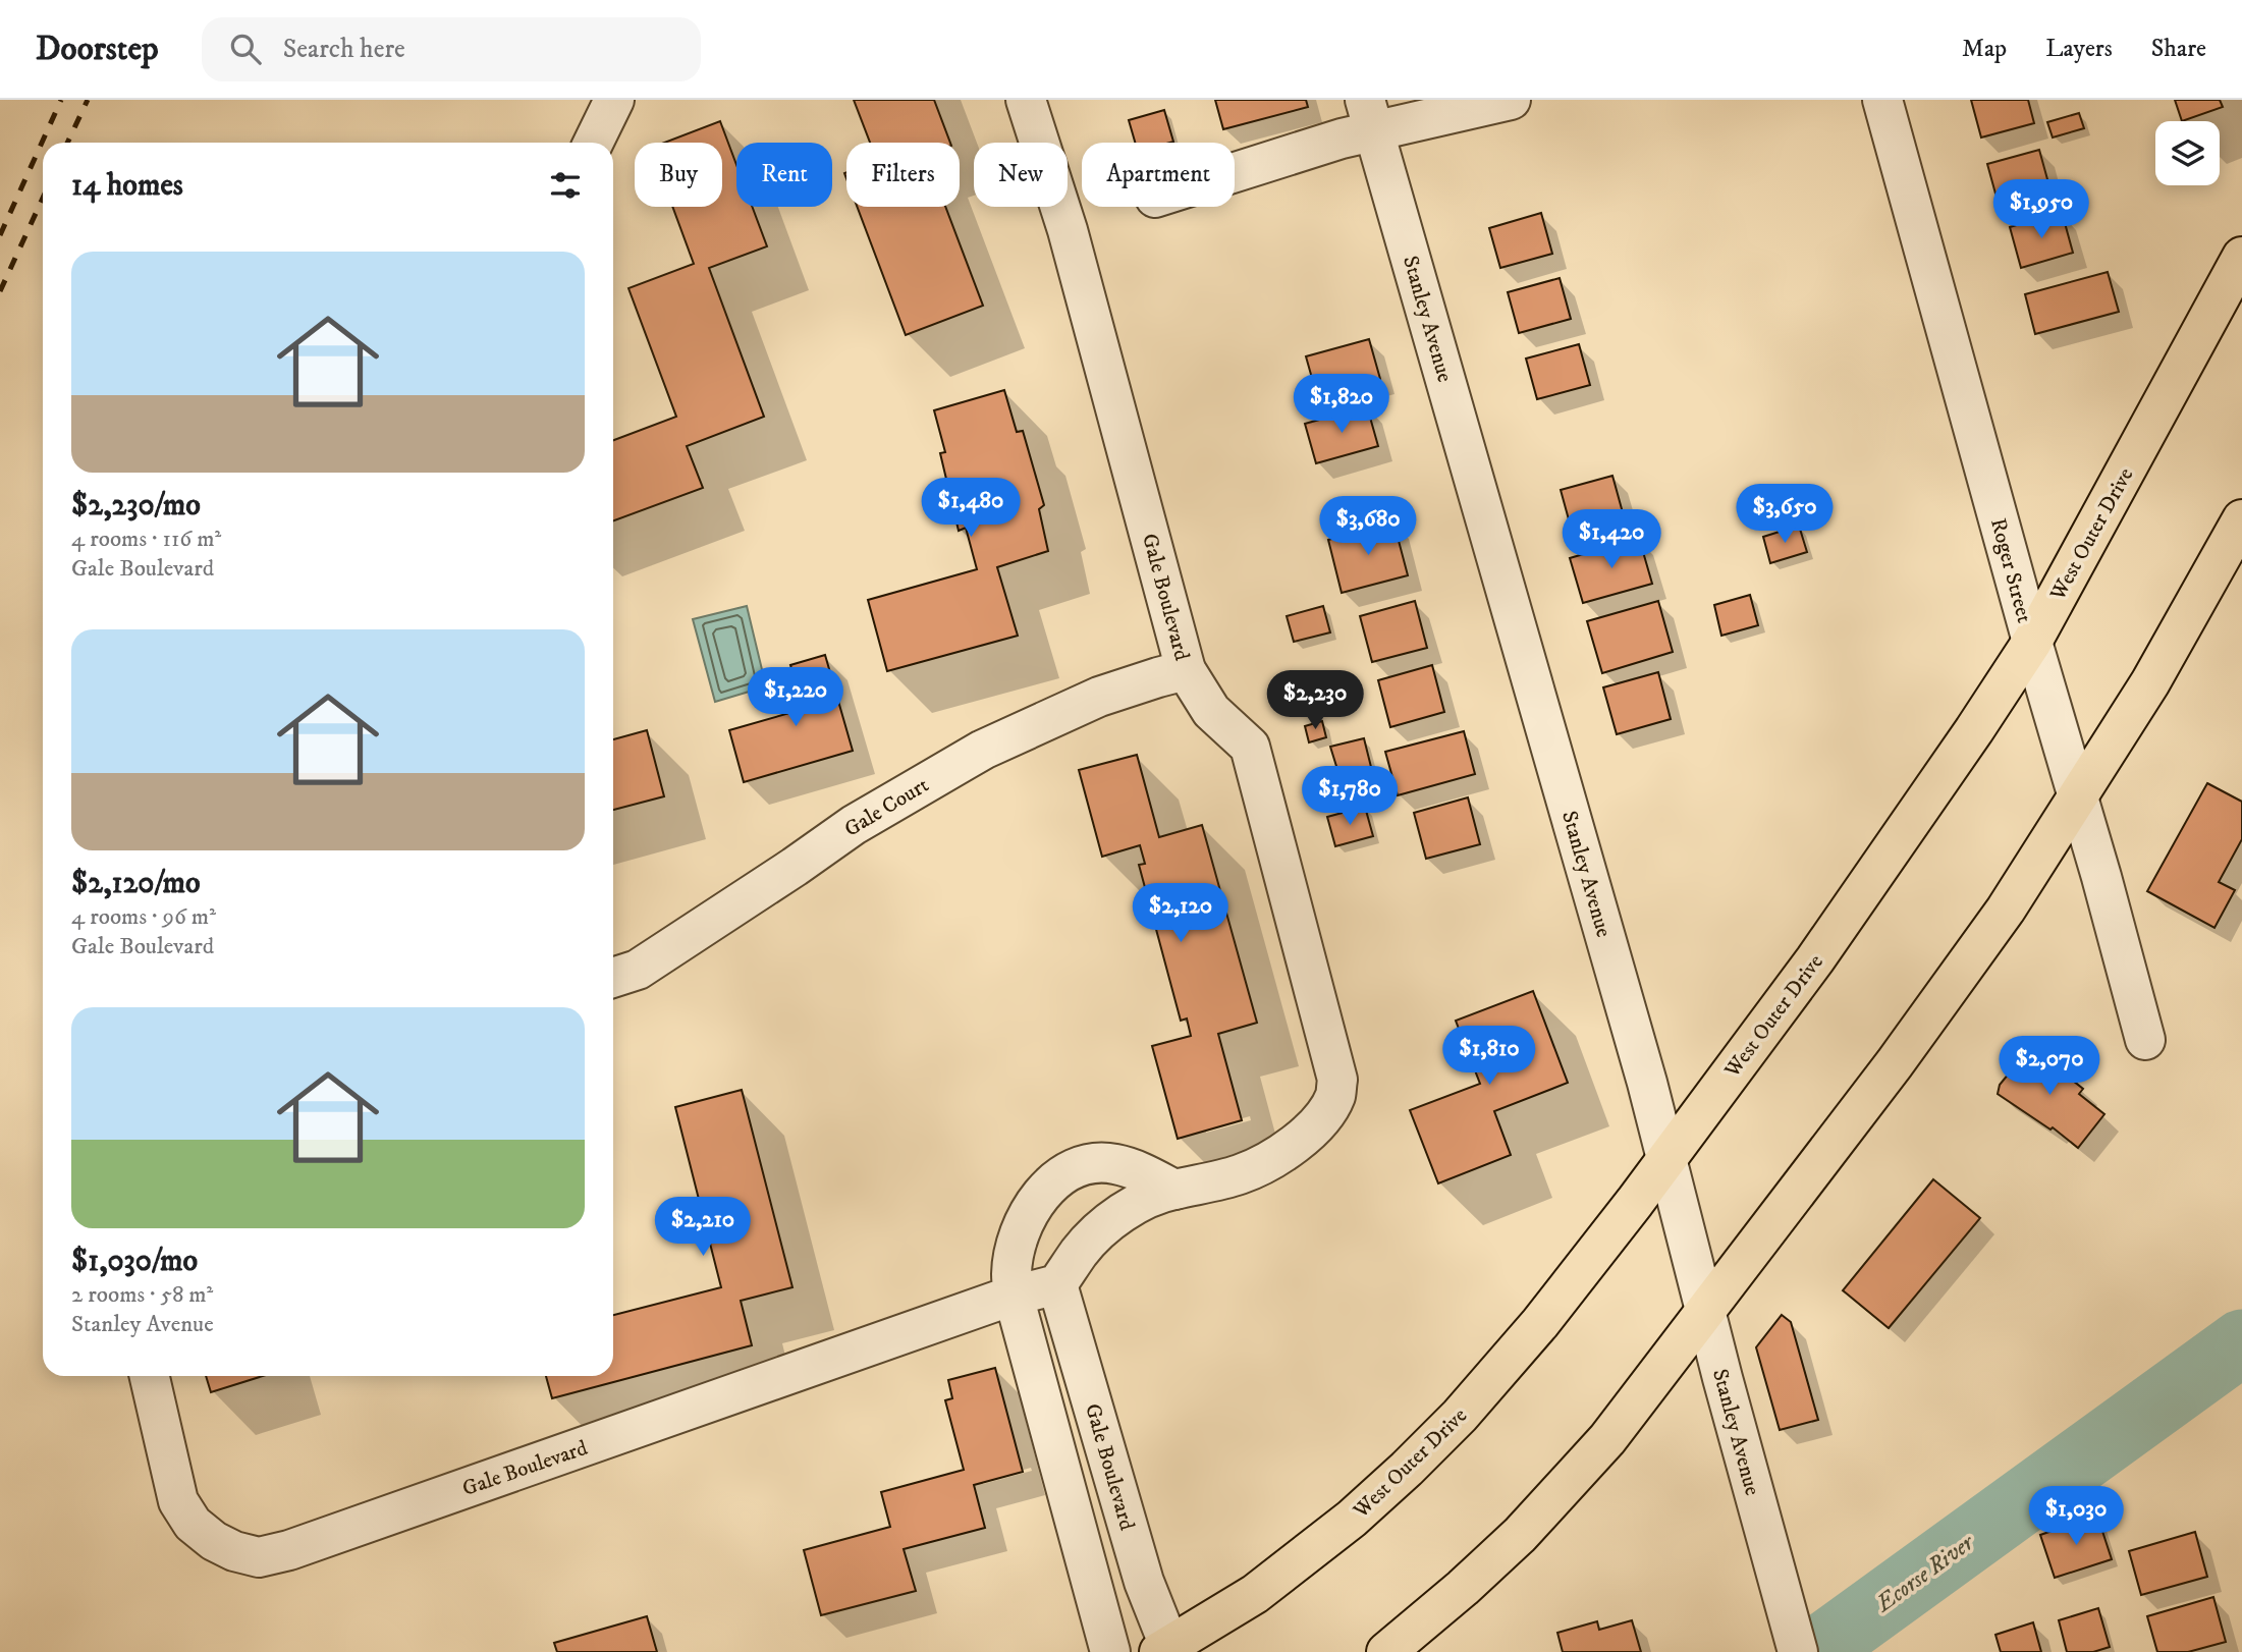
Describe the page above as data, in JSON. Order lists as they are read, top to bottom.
{
  "streets": {
    "main road": ["West Outer Drive"],
    "street": [
      "Stanley Avenue",
      "Roger Street",
      "Gale Boulevard",
      "Gale Court"
    ]
  },
  "crossings": [
    ["Stanley Avenue", "West Outer Drive"],
    ["West Outer Drive", "Roger Street"],
    ["West Outer Drive", "Gale Boulevard"],
    ["Gale Boulevard", "Gale Court"]
  ],
  "water": ["Ecorse River"],
  "page": {
    "header": "Doorstep",
    "search": "Search here",
    "nav": ["Map", "Layers", "Share"],
    "chip": [
      "Buy",
      "Rent",
      "Filters",
      "New",
      "Apartment"
    ],
    "heading": "14 homes",
    "price": [
      "$1,950",
      "$1,820",
      "$1,480",
      "$3,650",
      "$3,680",
      "$1,420",
      "$1,220",
      "$2,230",
      "$1,780",
      "$2,120",
      "$1,810",
      "$2,070",
      "$2,210",
      "$1,030"
    ],
    "list": [
      {
        "name": "$2,230/mo",
        "note": "4 rooms · 116 m² · Gale Boulevard"
      },
      {
        "name": "$2,120/mo",
        "note": "4 rooms · 96 m² · Gale Boulevard"
      },
      {
        "name": "$1,030/mo",
        "note": "2 rooms · 58 m² · Stanley Avenue"
      }
    ]
  }
}
